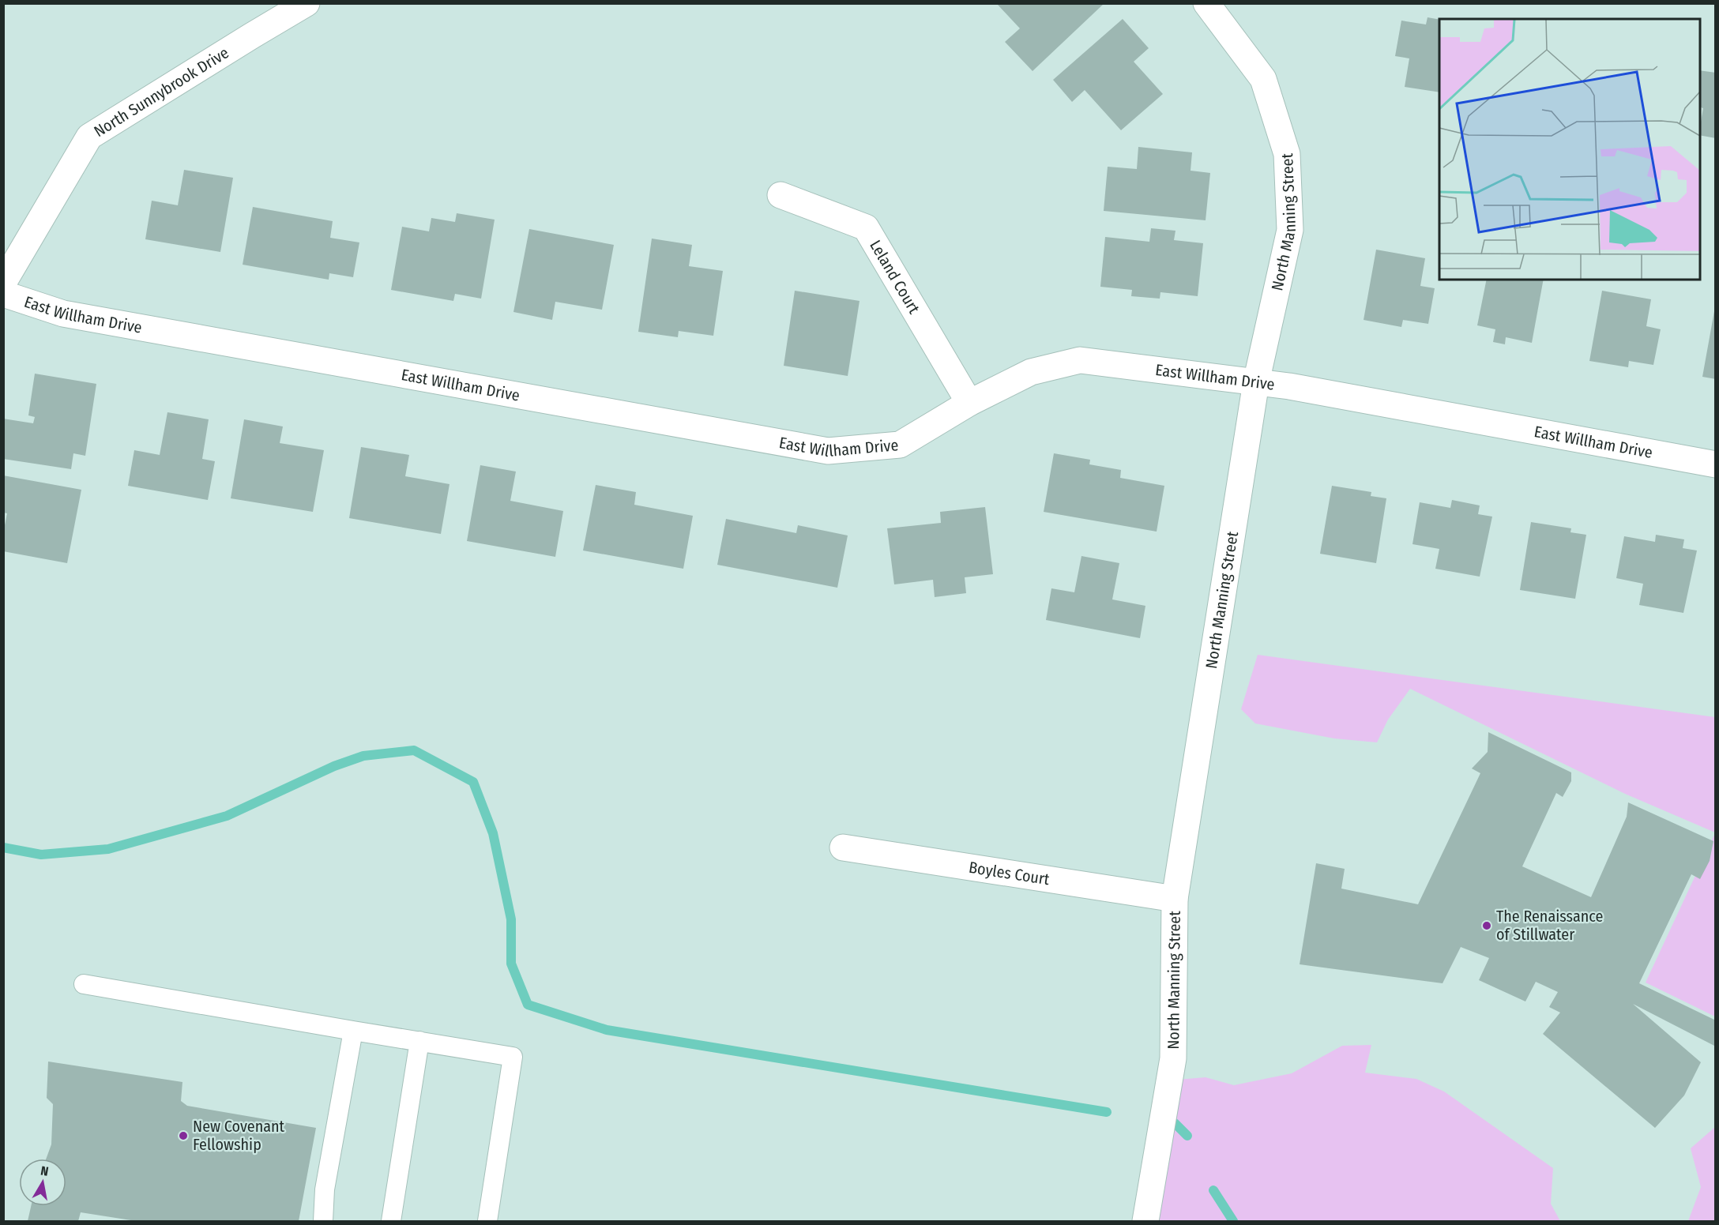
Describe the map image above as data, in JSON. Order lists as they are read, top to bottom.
{
  "streets": {
    "street": [
      "North Sunnybrook Drive",
      "North Manning Street",
      "Leland Court",
      "East Willham Drive",
      "Boyles Court"
    ]
  },
  "crossings": [
    ["North Manning Street", "East Willham Drive"],
    ["North Manning Street", "Boyles Court"],
    ["Leland Court", "East Willham Drive"]
  ],
  "places": ["The Renaissance of Stillwater", "New Covenant Fellowship"],
  "north": "top"
}
